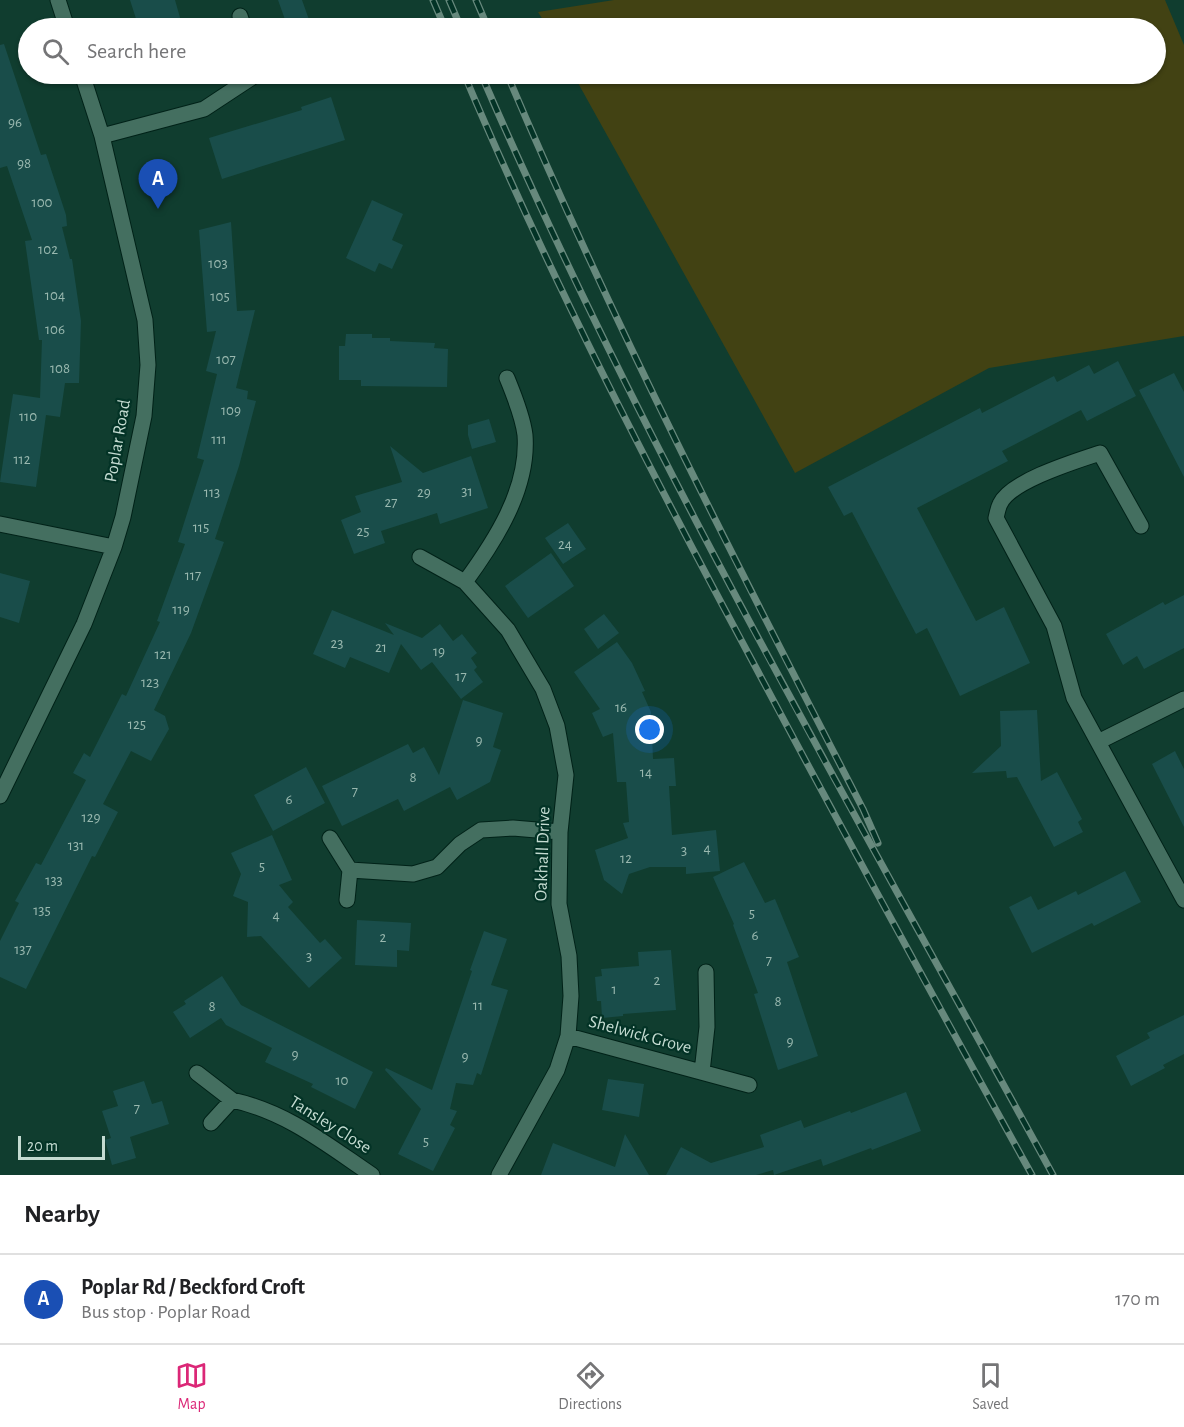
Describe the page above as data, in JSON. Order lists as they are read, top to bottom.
{
  "streets": {
    "street": [
      "Poplar Road",
      "Oakhall Drive",
      "Shelwick Grove",
      "Tansley Close"
    ]
  },
  "crossings": [
    ["Oakhall Drive", "Shelwick Grove"]
  ],
  "house_numbers": [
    "96",
    "98",
    "100",
    "102",
    "103",
    "104",
    "105",
    "106",
    "107",
    "108",
    "109",
    "110",
    "111",
    "112",
    "31",
    "113",
    "29",
    "27",
    "115",
    "25",
    "24",
    "117",
    "119",
    "23",
    "21",
    "19",
    "121",
    "17",
    "123",
    "16",
    "125",
    "9",
    "14",
    "8",
    "7",
    "6",
    "129",
    "131",
    "4",
    "3",
    "12",
    "5",
    "133",
    "135",
    "5",
    "4",
    "6",
    "2",
    "137",
    "3",
    "7",
    "2",
    "1",
    "8",
    "11",
    "8",
    "9",
    "9",
    "9",
    "10",
    "7",
    "5"
  ],
  "scale_bar": "20 m",
  "page": {
    "search": "Search here",
    "pins": "A",
    "scale": "20 m",
    "heading": "Nearby",
    "list": [
      {
        "mark": "A",
        "name": "Poplar Rd / Beckford Croft",
        "note": "Bus stop · Poplar Road",
        "value": "170 m"
      }
    ],
    "nav": ["Map", "Directions", "Saved"]
  }
}
